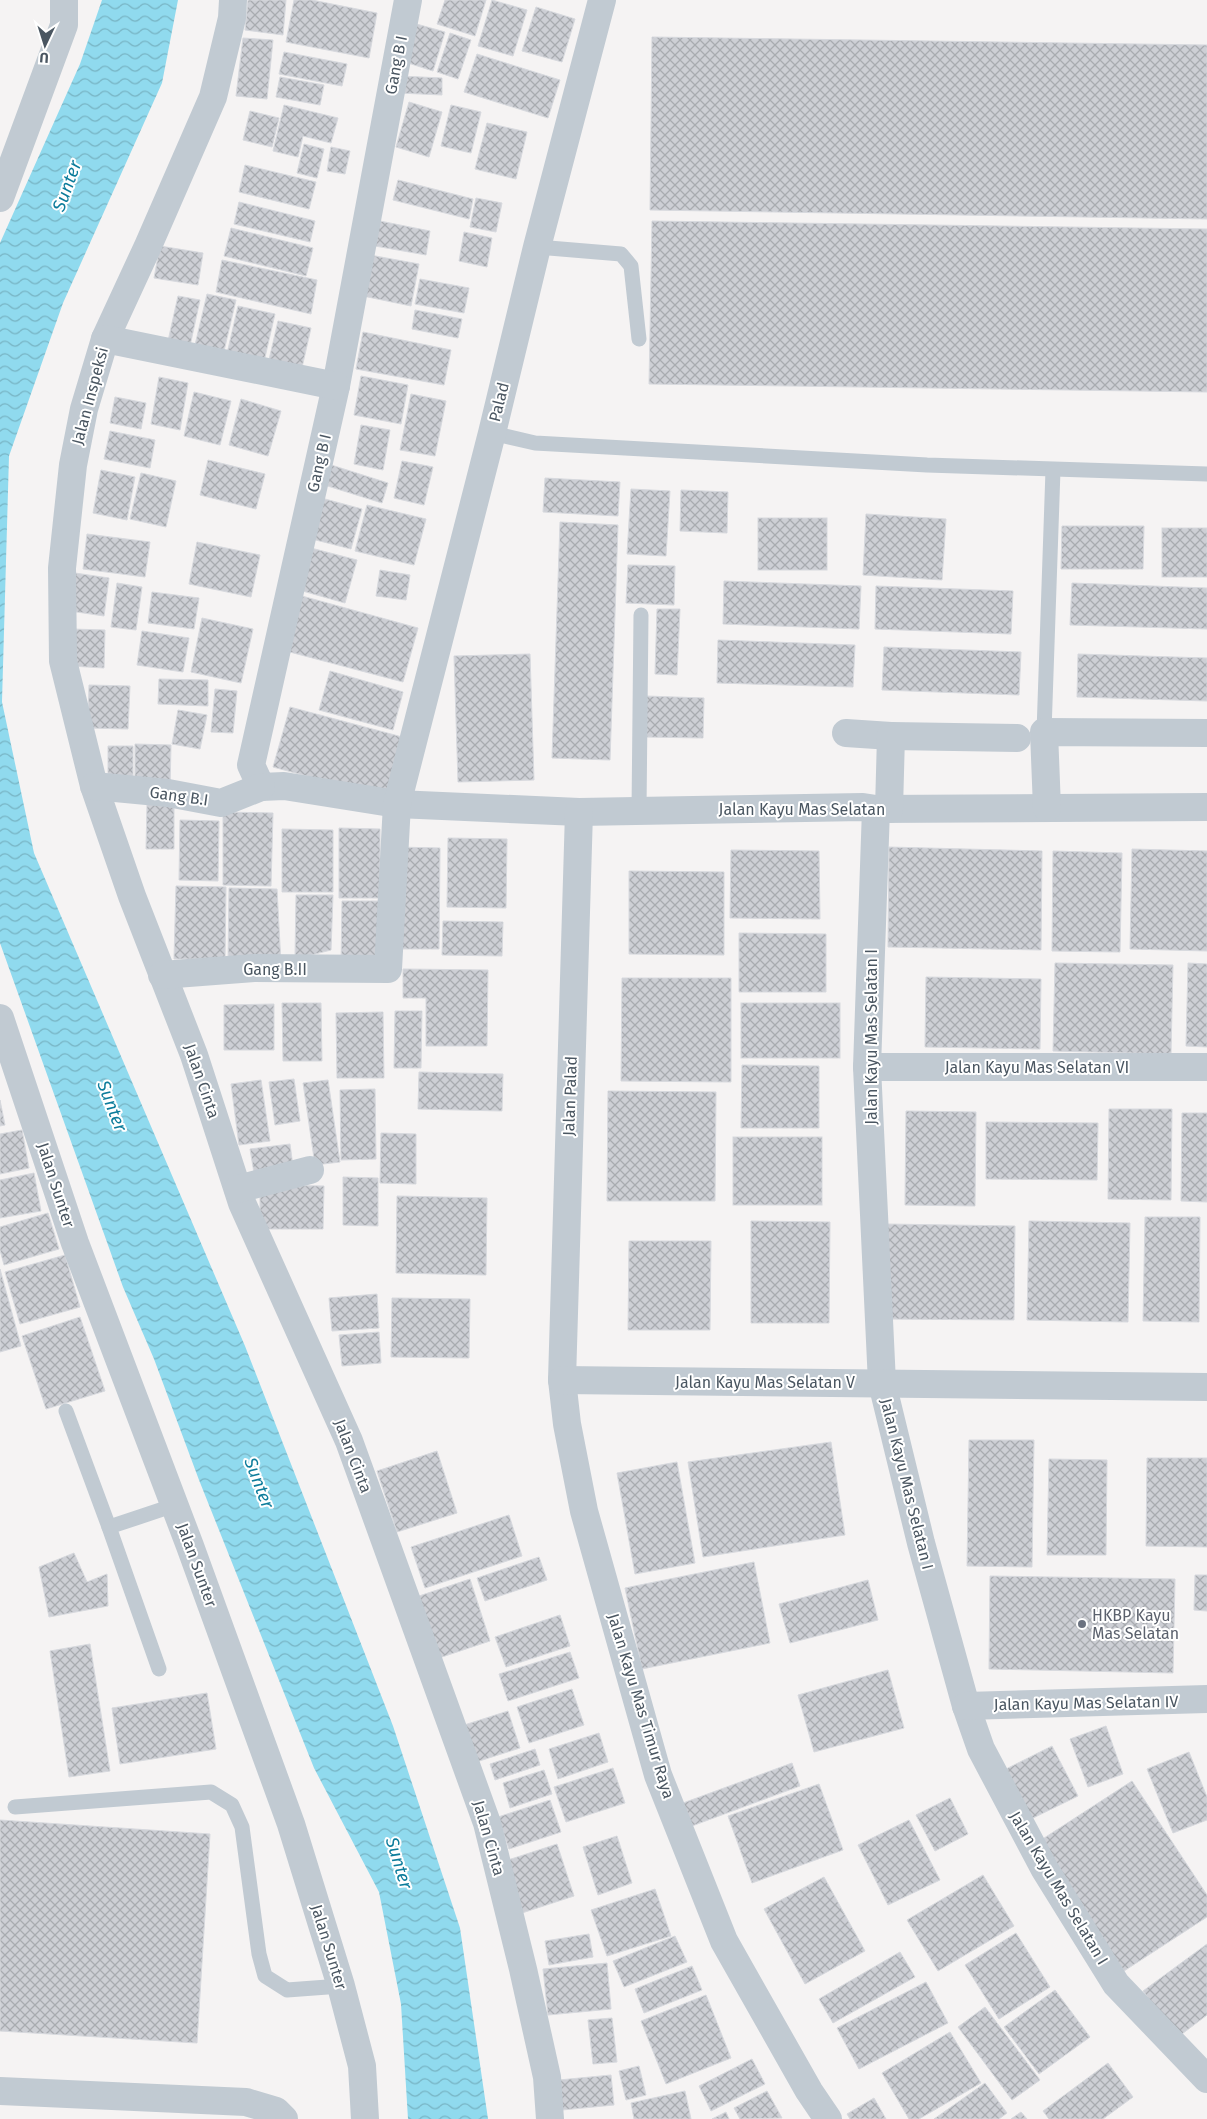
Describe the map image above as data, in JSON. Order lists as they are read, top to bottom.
{
  "streets": {
    "street": [
      "Gang B I",
      "Jalan Inspeksi",
      "Palad",
      "Gang B.I",
      "Jalan Kayu Mas Selatan",
      "Gang B.II",
      "Jalan Kayu Mas Selatan I",
      "Jalan Kayu Mas Selatan VI",
      "Jalan Cinta",
      "Jalan Palad",
      "Jalan Sunter",
      "Jalan Kayu Mas Selatan V",
      "Jalan Kayu Mas Selatan IV",
      "Jalan Kayu Mas Timur Raya"
    ]
  },
  "crossings": [
    ["Gang B I", "Gang B.I"],
    ["Jalan Inspeksi", "Gang B.I"],
    ["Jalan Inspeksi", "Jalan Cinta"],
    ["Palad", "Jalan Kayu Mas Selatan"],
    ["Palad", "Gang B.II"],
    ["Gang B.I", "Jalan Cinta"],
    ["Jalan Kayu Mas Selatan", "Jalan Kayu Mas Selatan I"],
    ["Jalan Kayu Mas Selatan", "Jalan Palad"],
    ["Gang B.II", "Jalan Cinta"],
    ["Jalan Kayu Mas Selatan I", "Jalan Kayu Mas Selatan VI"],
    ["Jalan Kayu Mas Selatan I", "Jalan Kayu Mas Selatan V"],
    ["Jalan Kayu Mas Selatan I", "Jalan Kayu Mas Selatan IV"],
    ["Jalan Palad", "Jalan Kayu Mas Selatan V"],
    ["Jalan Palad", "Jalan Kayu Mas Timur Raya"],
    ["Jalan Kayu Mas Selatan V", "Jalan Kayu Mas Timur Raya"]
  ],
  "water": ["Sunter"],
  "places": ["HKBP Kayu Mas Selatan"],
  "north": "bottom"
}
